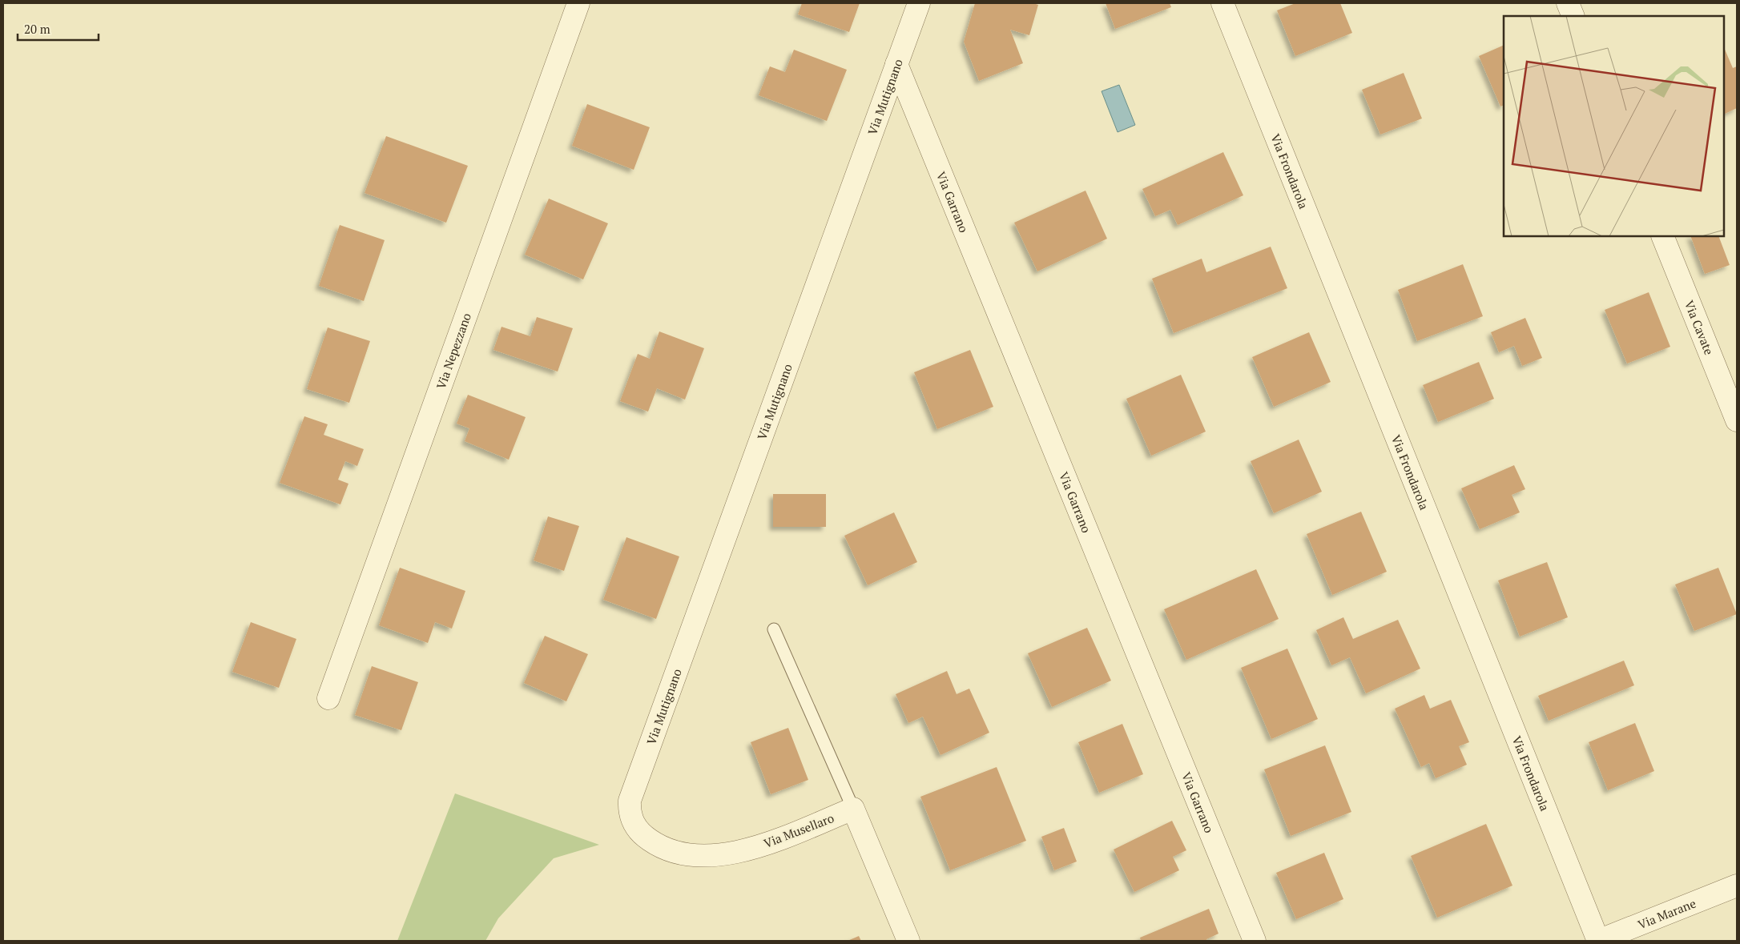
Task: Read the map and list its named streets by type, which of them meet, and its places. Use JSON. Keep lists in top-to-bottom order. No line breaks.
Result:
{"streets":{"street":["Via Mutignano","Via Frondarola","Via Garrano","Via Cavate","Via Nepezzano","Via Musellaro","Via Marane"]},"crossings":[["Via Mutignano","Via Garrano"],["Via Mutignano","Via Musellaro"],["Via Frondarola","Via Marane"]],"scale_bar":"20 m"}
